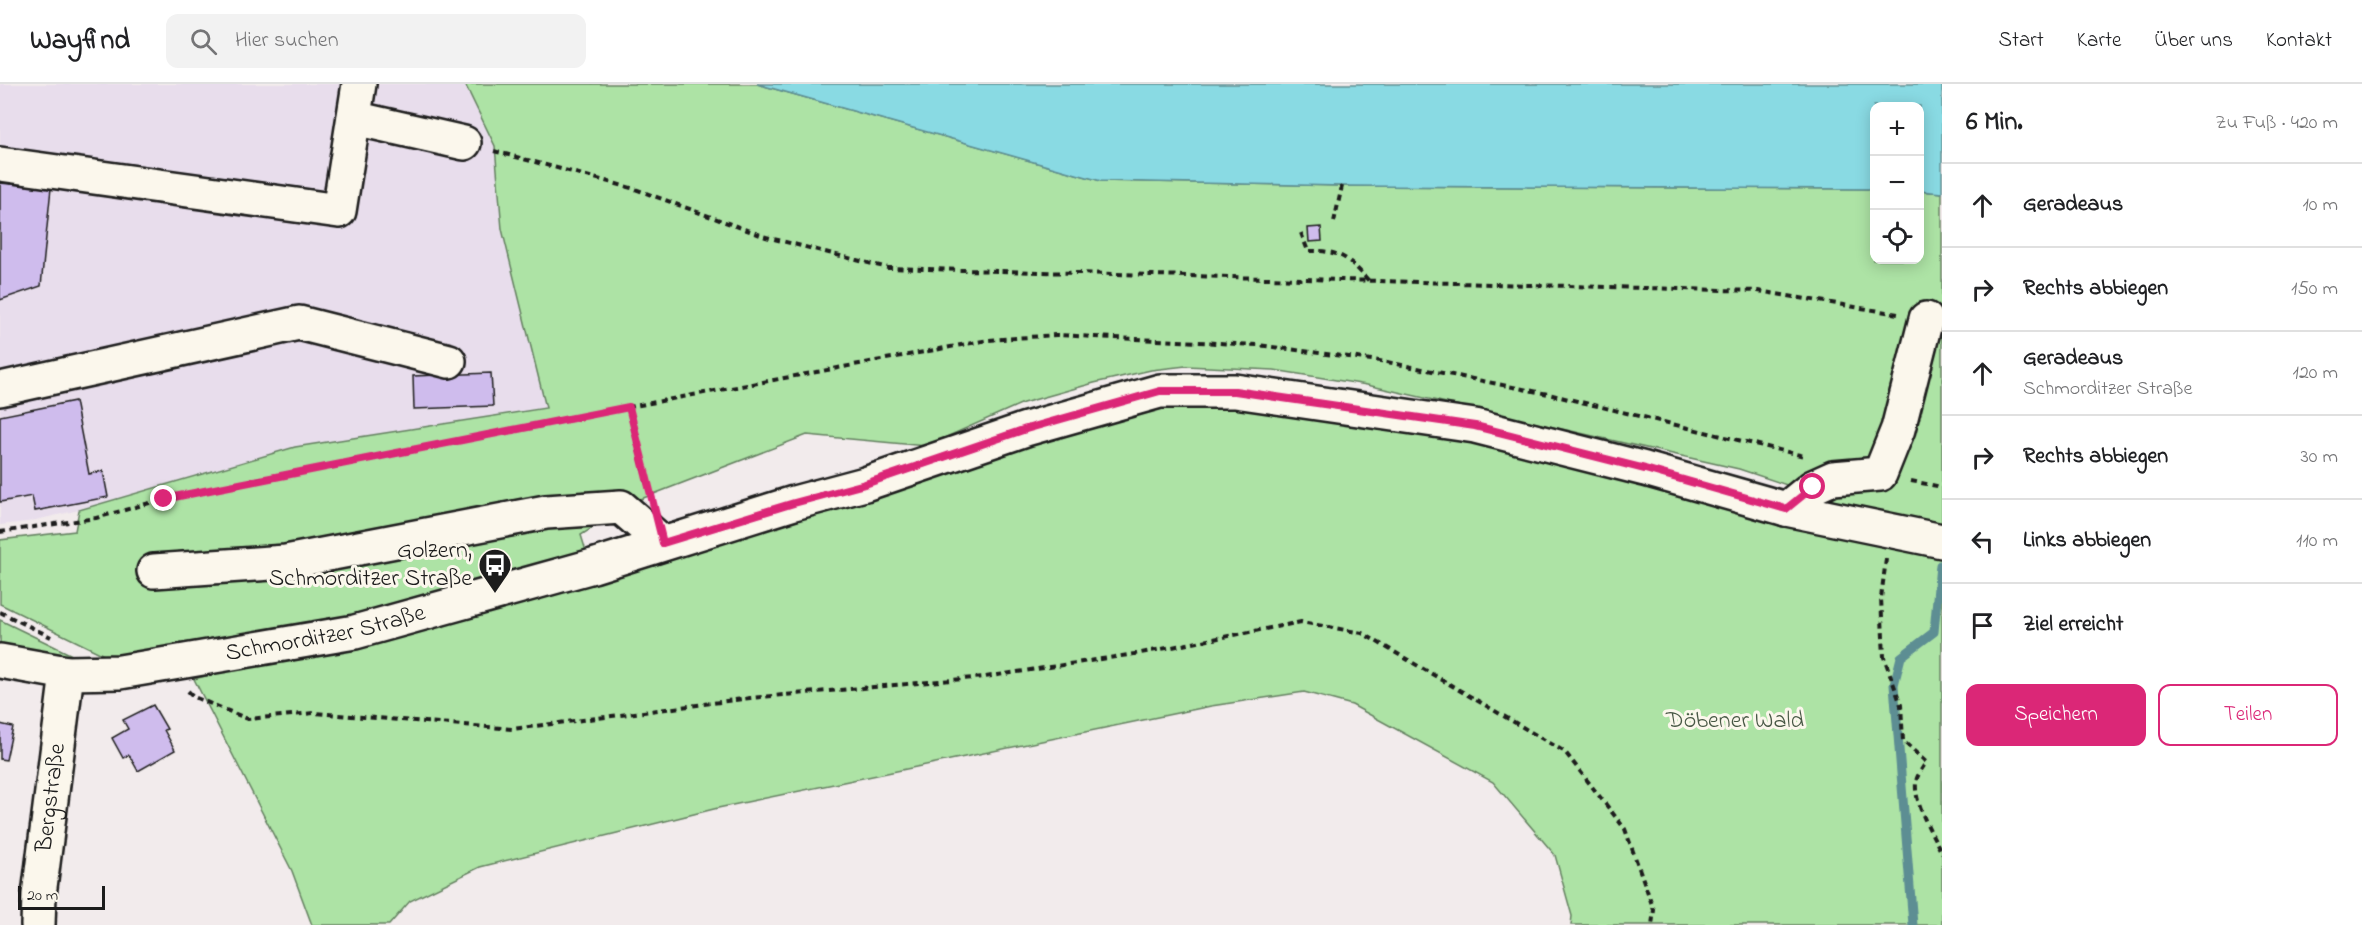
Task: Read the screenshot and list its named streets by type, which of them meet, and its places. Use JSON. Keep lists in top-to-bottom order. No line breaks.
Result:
{"streets":{"main road":["Schmorditzer Straße","Bergstraße"]},"crossings":[["Schmorditzer Straße","Bergstraße"]],"parks":["Döbener Wald"],"places":{"bus stop":["Golzern, Schmorditzer Straße"]},"scale_bar":"20 m","page":{"header":"Wayfind","search":"Hier suchen","nav":["Start","Karte","Über uns","Kontakt"],"heading":["6 Min.","Zu Fuß · 420 m"],"map_buttons":["+","−"],"list":[["Geradeaus","10 m"],["Rechts abbiegen","150 m"],["Geradeaus","Schmorditzer Straße","120 m"],["Rechts abbiegen","30 m"],["Links abbiegen","110 m"],"Ziel erreicht"],"buttons":["Speichern","Teilen"],"scale":"20 m"}}
